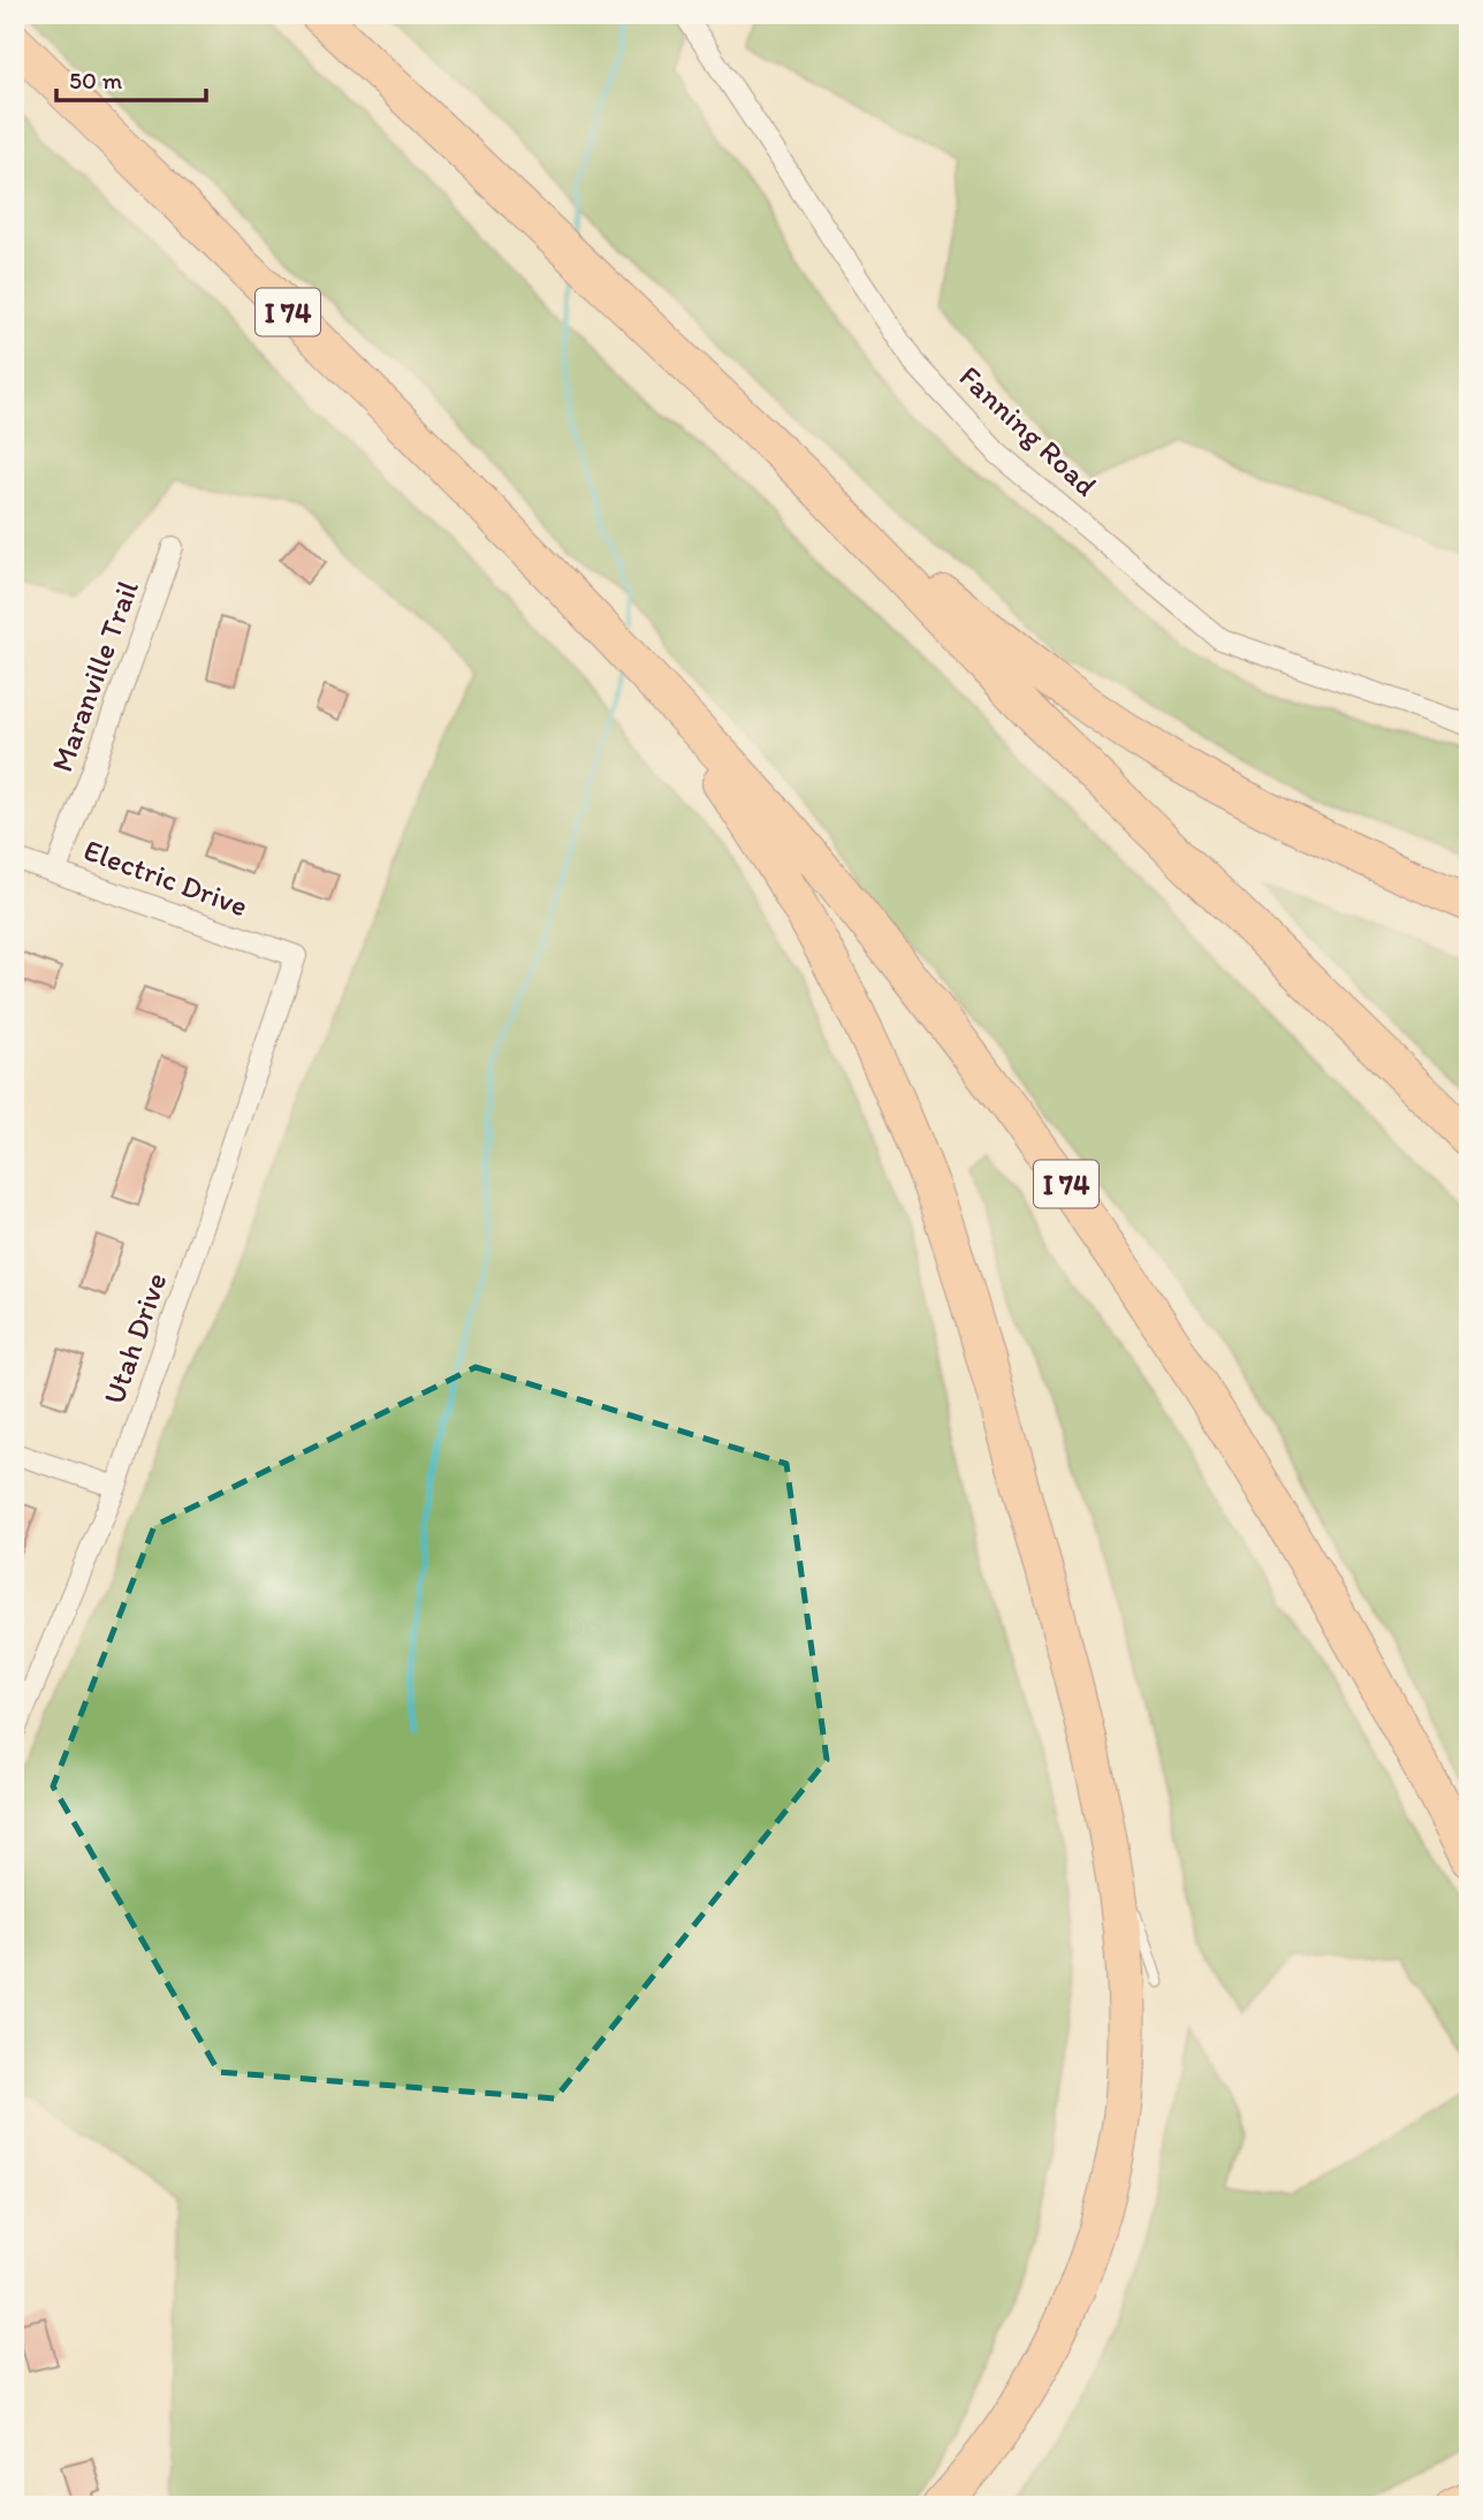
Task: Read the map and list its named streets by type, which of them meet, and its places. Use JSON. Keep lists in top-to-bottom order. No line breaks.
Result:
{"streets":{"highway":["I 74"],"street":["Fanning Road","Maranville Trail","Electric Drive","Utah Drive"]},"crossings":[["Maranville Trail","Electric Drive"],["Electric Drive","Utah Drive"]],"scale_bar":"50 m"}
